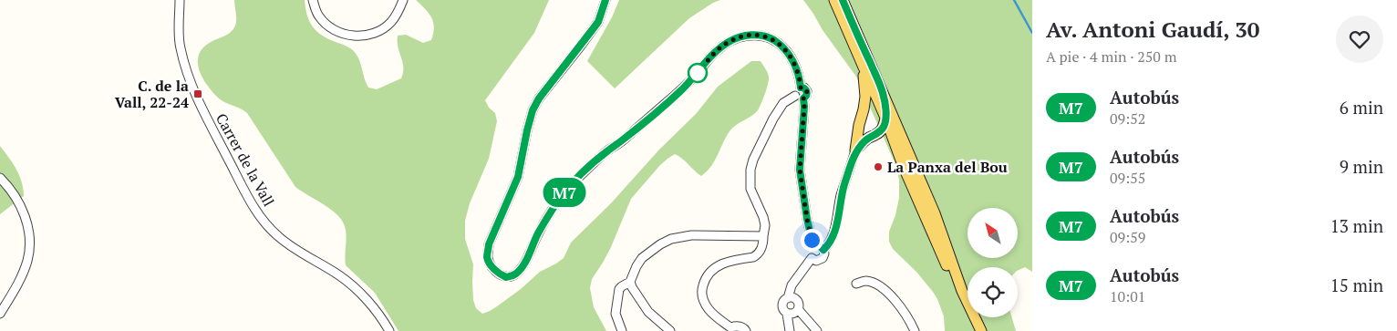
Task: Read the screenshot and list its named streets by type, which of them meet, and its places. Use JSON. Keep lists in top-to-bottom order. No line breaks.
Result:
{"streets":{"street":["Carrer de la Vall"]},"places":{"transit":["C. de la Vall, 22-24"],"other":["La Panxa del Bou"]},"lines":["bus line M7"],"north":"top left","page":{"on_map":"M7","heading":["Av. Antoni Gaudí, 30","A pie · 4 min · 250 m"],"list":[{"mark":"M7","name":"Autobús","note":"09:52","value":"6 min"},{"mark":"M7","name":"Autobús","note":"09:55","value":"9 min"},{"mark":"M7","name":"Autobús","note":"09:59","value":"13 min"},{"mark":"M7","name":"Autobús","note":"10:01","value":"15 min"}]}}
